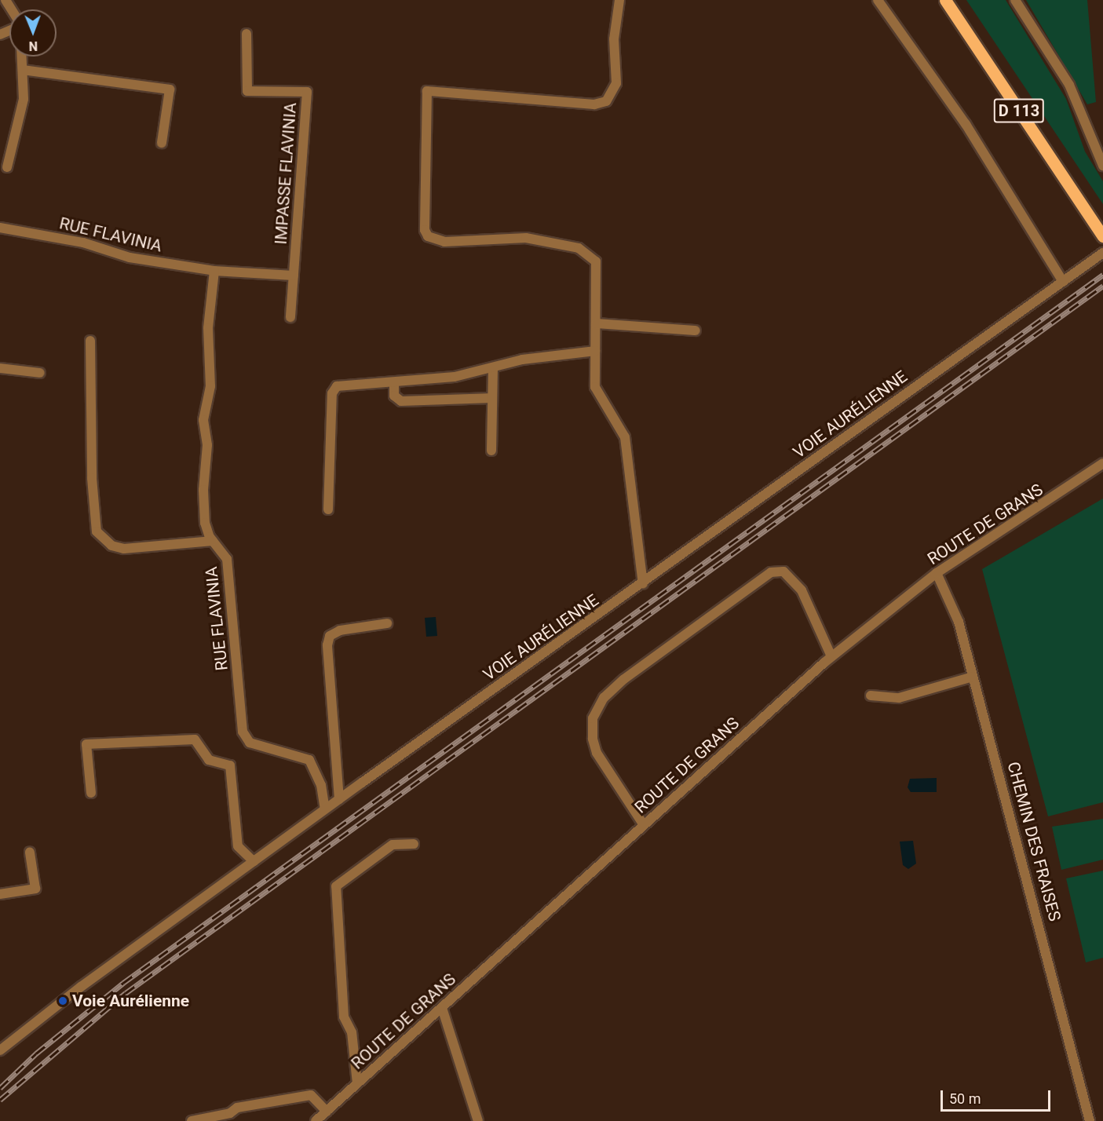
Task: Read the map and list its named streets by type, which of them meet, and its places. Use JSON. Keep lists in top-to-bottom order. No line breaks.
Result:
{"streets":{"main road":["D 113"],"street":["IMPASSE FLAVINIA","RUE FLAVINIA","VOIE AURÉLIENNE","ROUTE DE GRANS","CHEMIN DES FRAISES"]},"crossings":[["IMPASSE FLAVINIA","RUE FLAVINIA"],["RUE FLAVINIA","VOIE AURÉLIENNE"],["ROUTE DE GRANS","CHEMIN DES FRAISES"]],"places":["Voie Aurélienne"],"scale_bar":"50 m","north":"bottom"}
